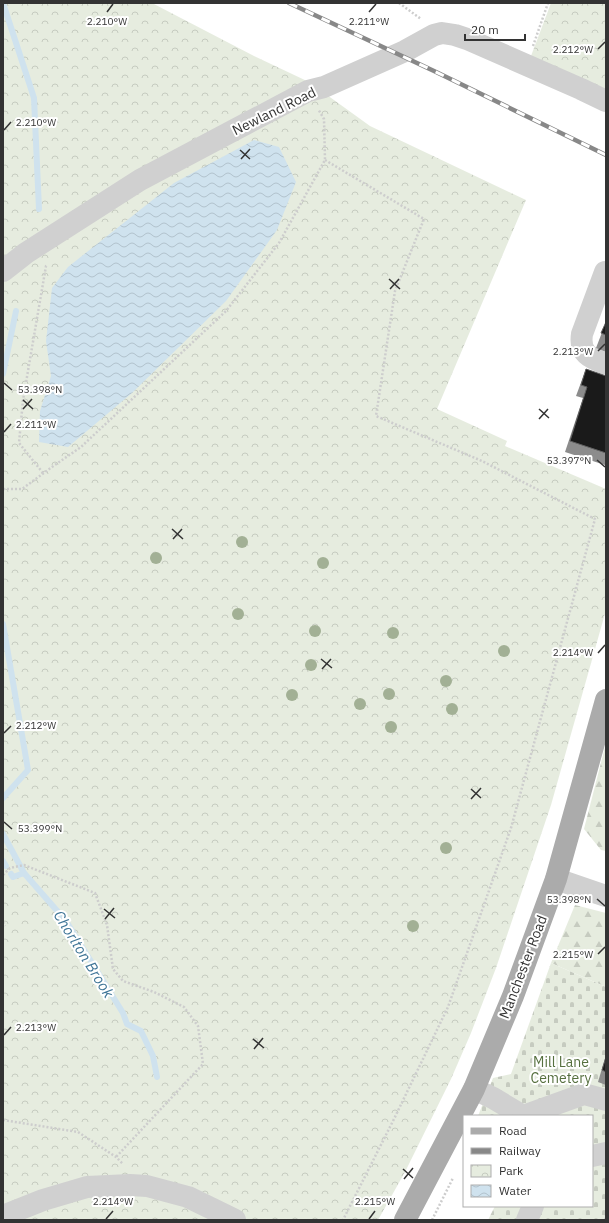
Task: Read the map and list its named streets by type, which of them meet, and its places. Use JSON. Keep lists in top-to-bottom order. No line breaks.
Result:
{"streets":{"main road":["Manchester Road"],"street":["Newland Road"]},"water":["Chorlton Brook"],"parks":["Mill Lane Cemetery"],"legend":["Road","Railway","Park","Water"],"scale_bar":"20 m","coordinates":["2.210°W","2.211°W","2.212°W","2.213°W","53.398°N","53.397°N","2.214°W","53.399°N","2.215°W"]}
